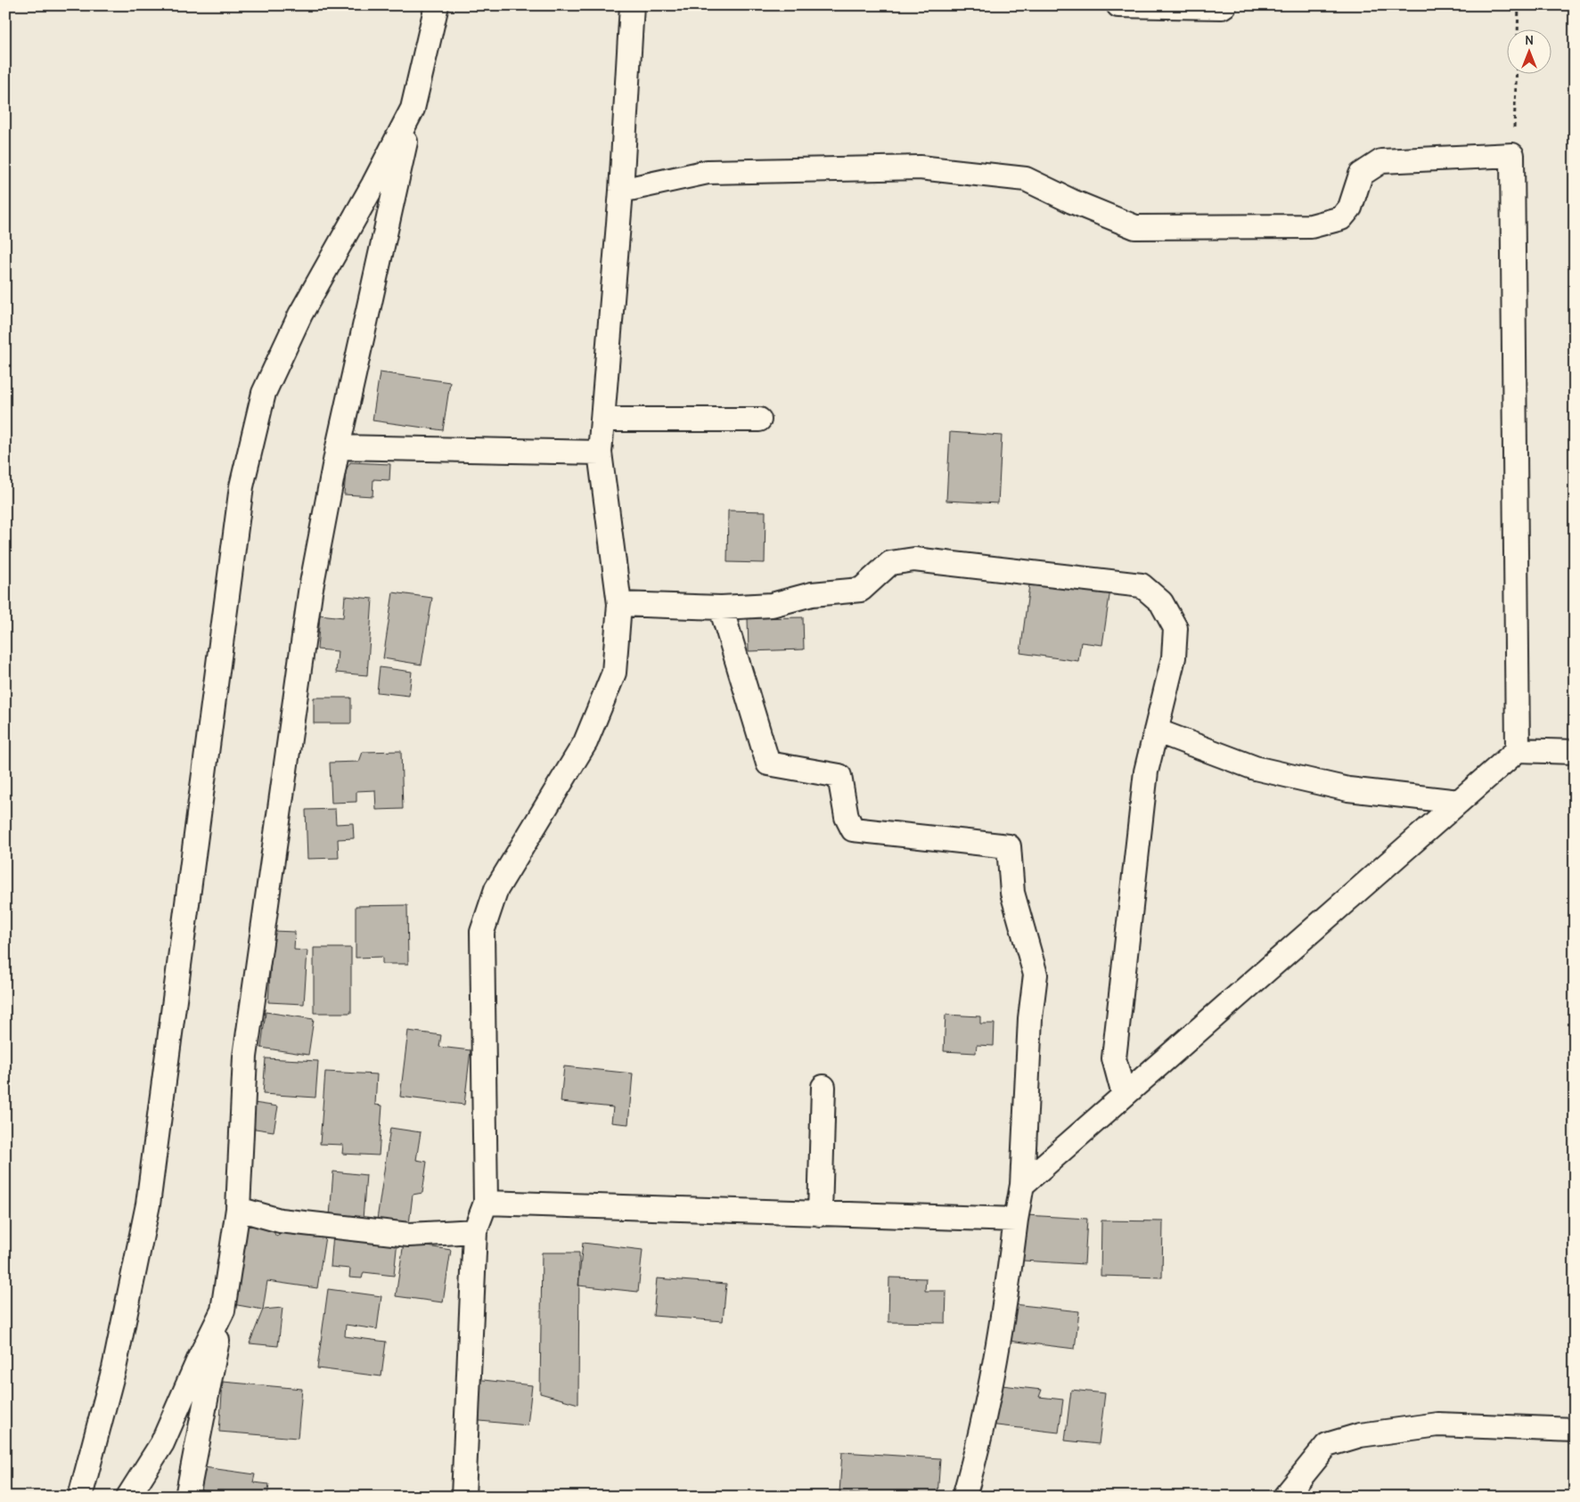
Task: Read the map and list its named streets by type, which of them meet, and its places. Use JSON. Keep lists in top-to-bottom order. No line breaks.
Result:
{"north":"top"}
